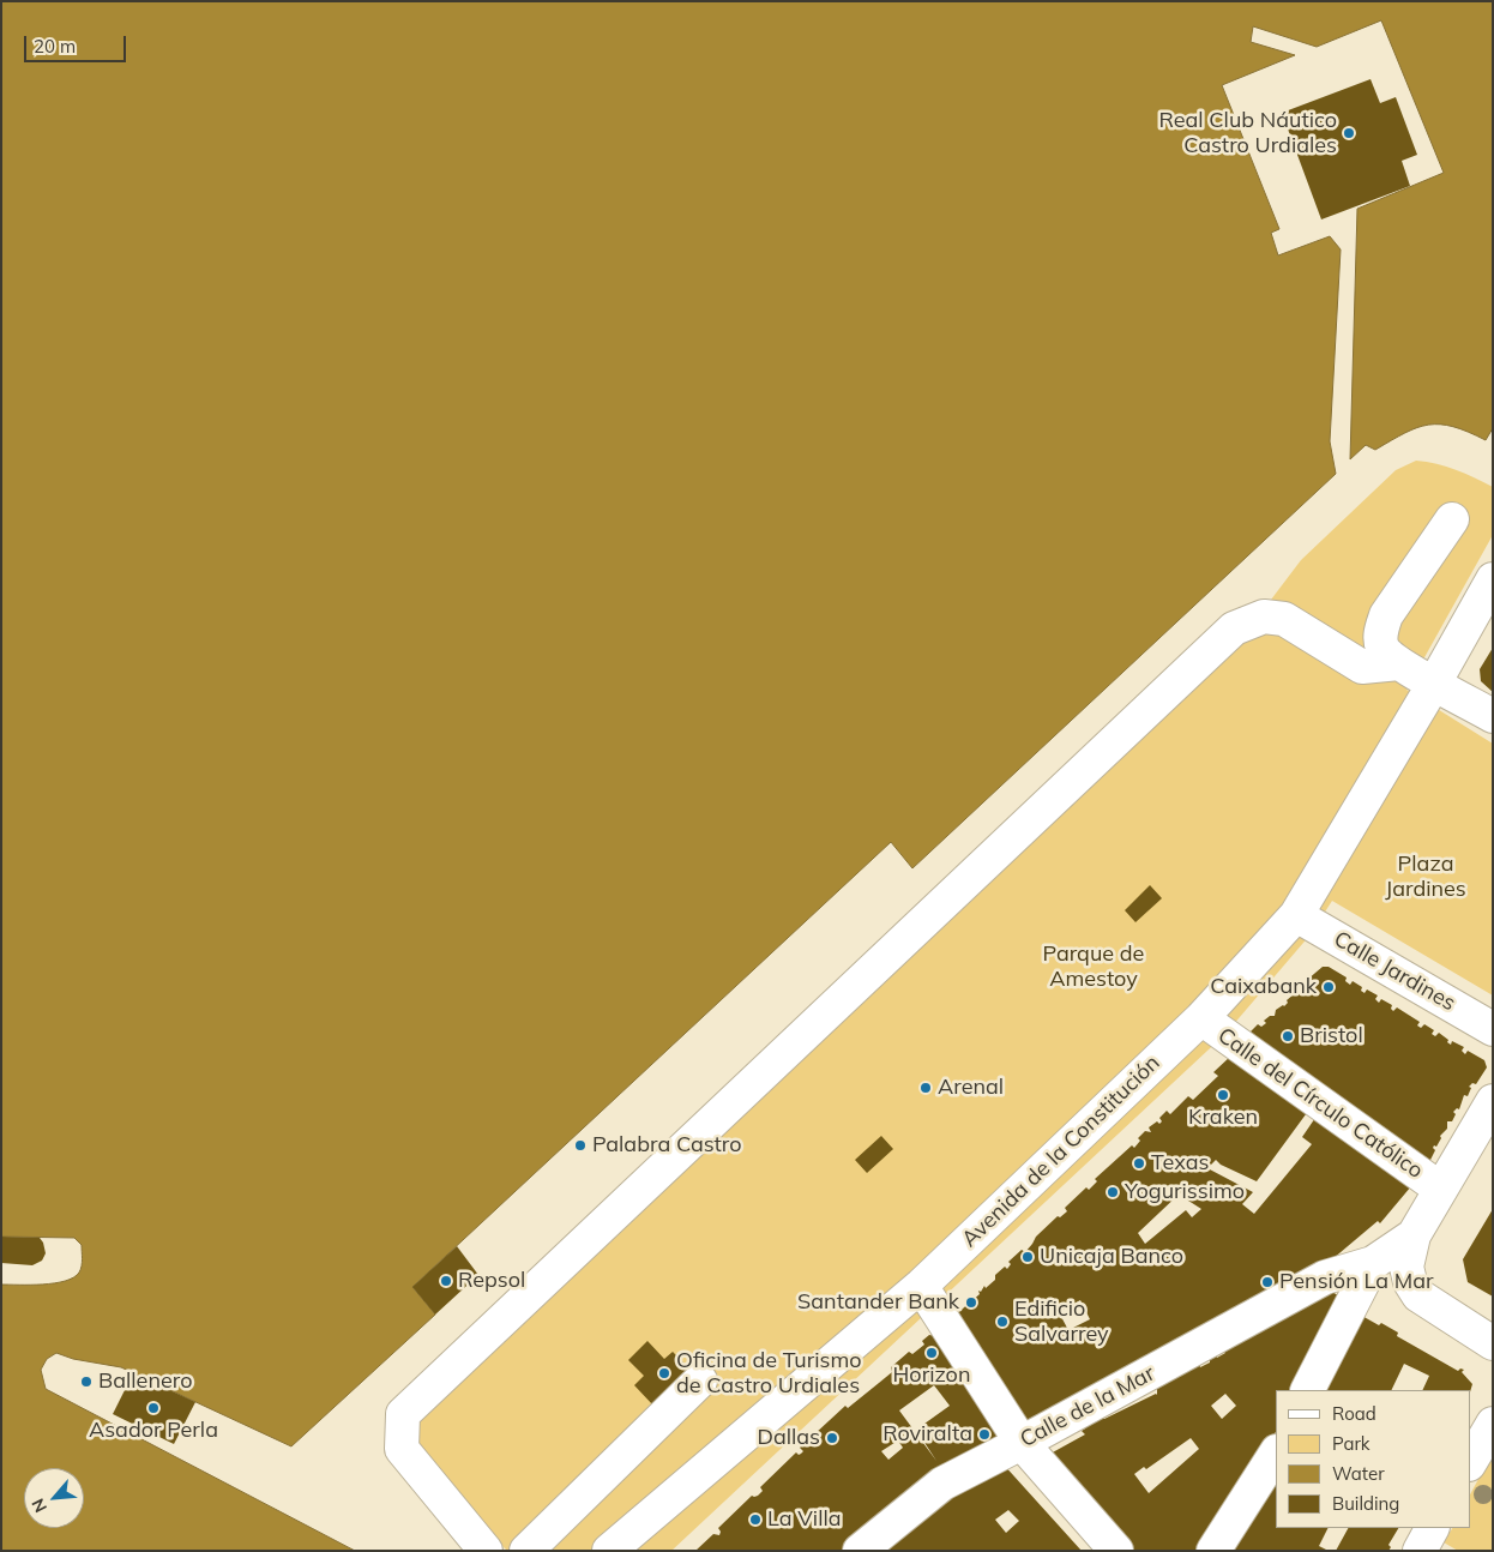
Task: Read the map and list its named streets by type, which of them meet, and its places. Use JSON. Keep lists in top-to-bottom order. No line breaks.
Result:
{"streets":{"street":["Calle Jardines","Calle del Círculo Católico","Avenida de la Constitución","Calle de la Mar"]},"crossings":[["Calle Jardines","Avenida de la Constitución"],["Calle del Círculo Católico","Avenida de la Constitución"]],"parks":["Plaza Jardines","Parque de Amestoy"],"places":["Real Club Náutico Castro Urdiales","Caixabank","Bristol","Arenal","Kraken","Palabra Castro","Texas","Yogurissimo","Unicaja Banco","Repsol","Pensión La Mar","Santander Bank","Edificio Salvarrey","Horizon","Oficina de Turismo de Castro Urdiales","Ballenero","Asador Perla","Roviralta","Dallas","La Villa"],"legend":["Road","Park","Water","Building"],"scale_bar":"20 m","north":"bottom left"}
